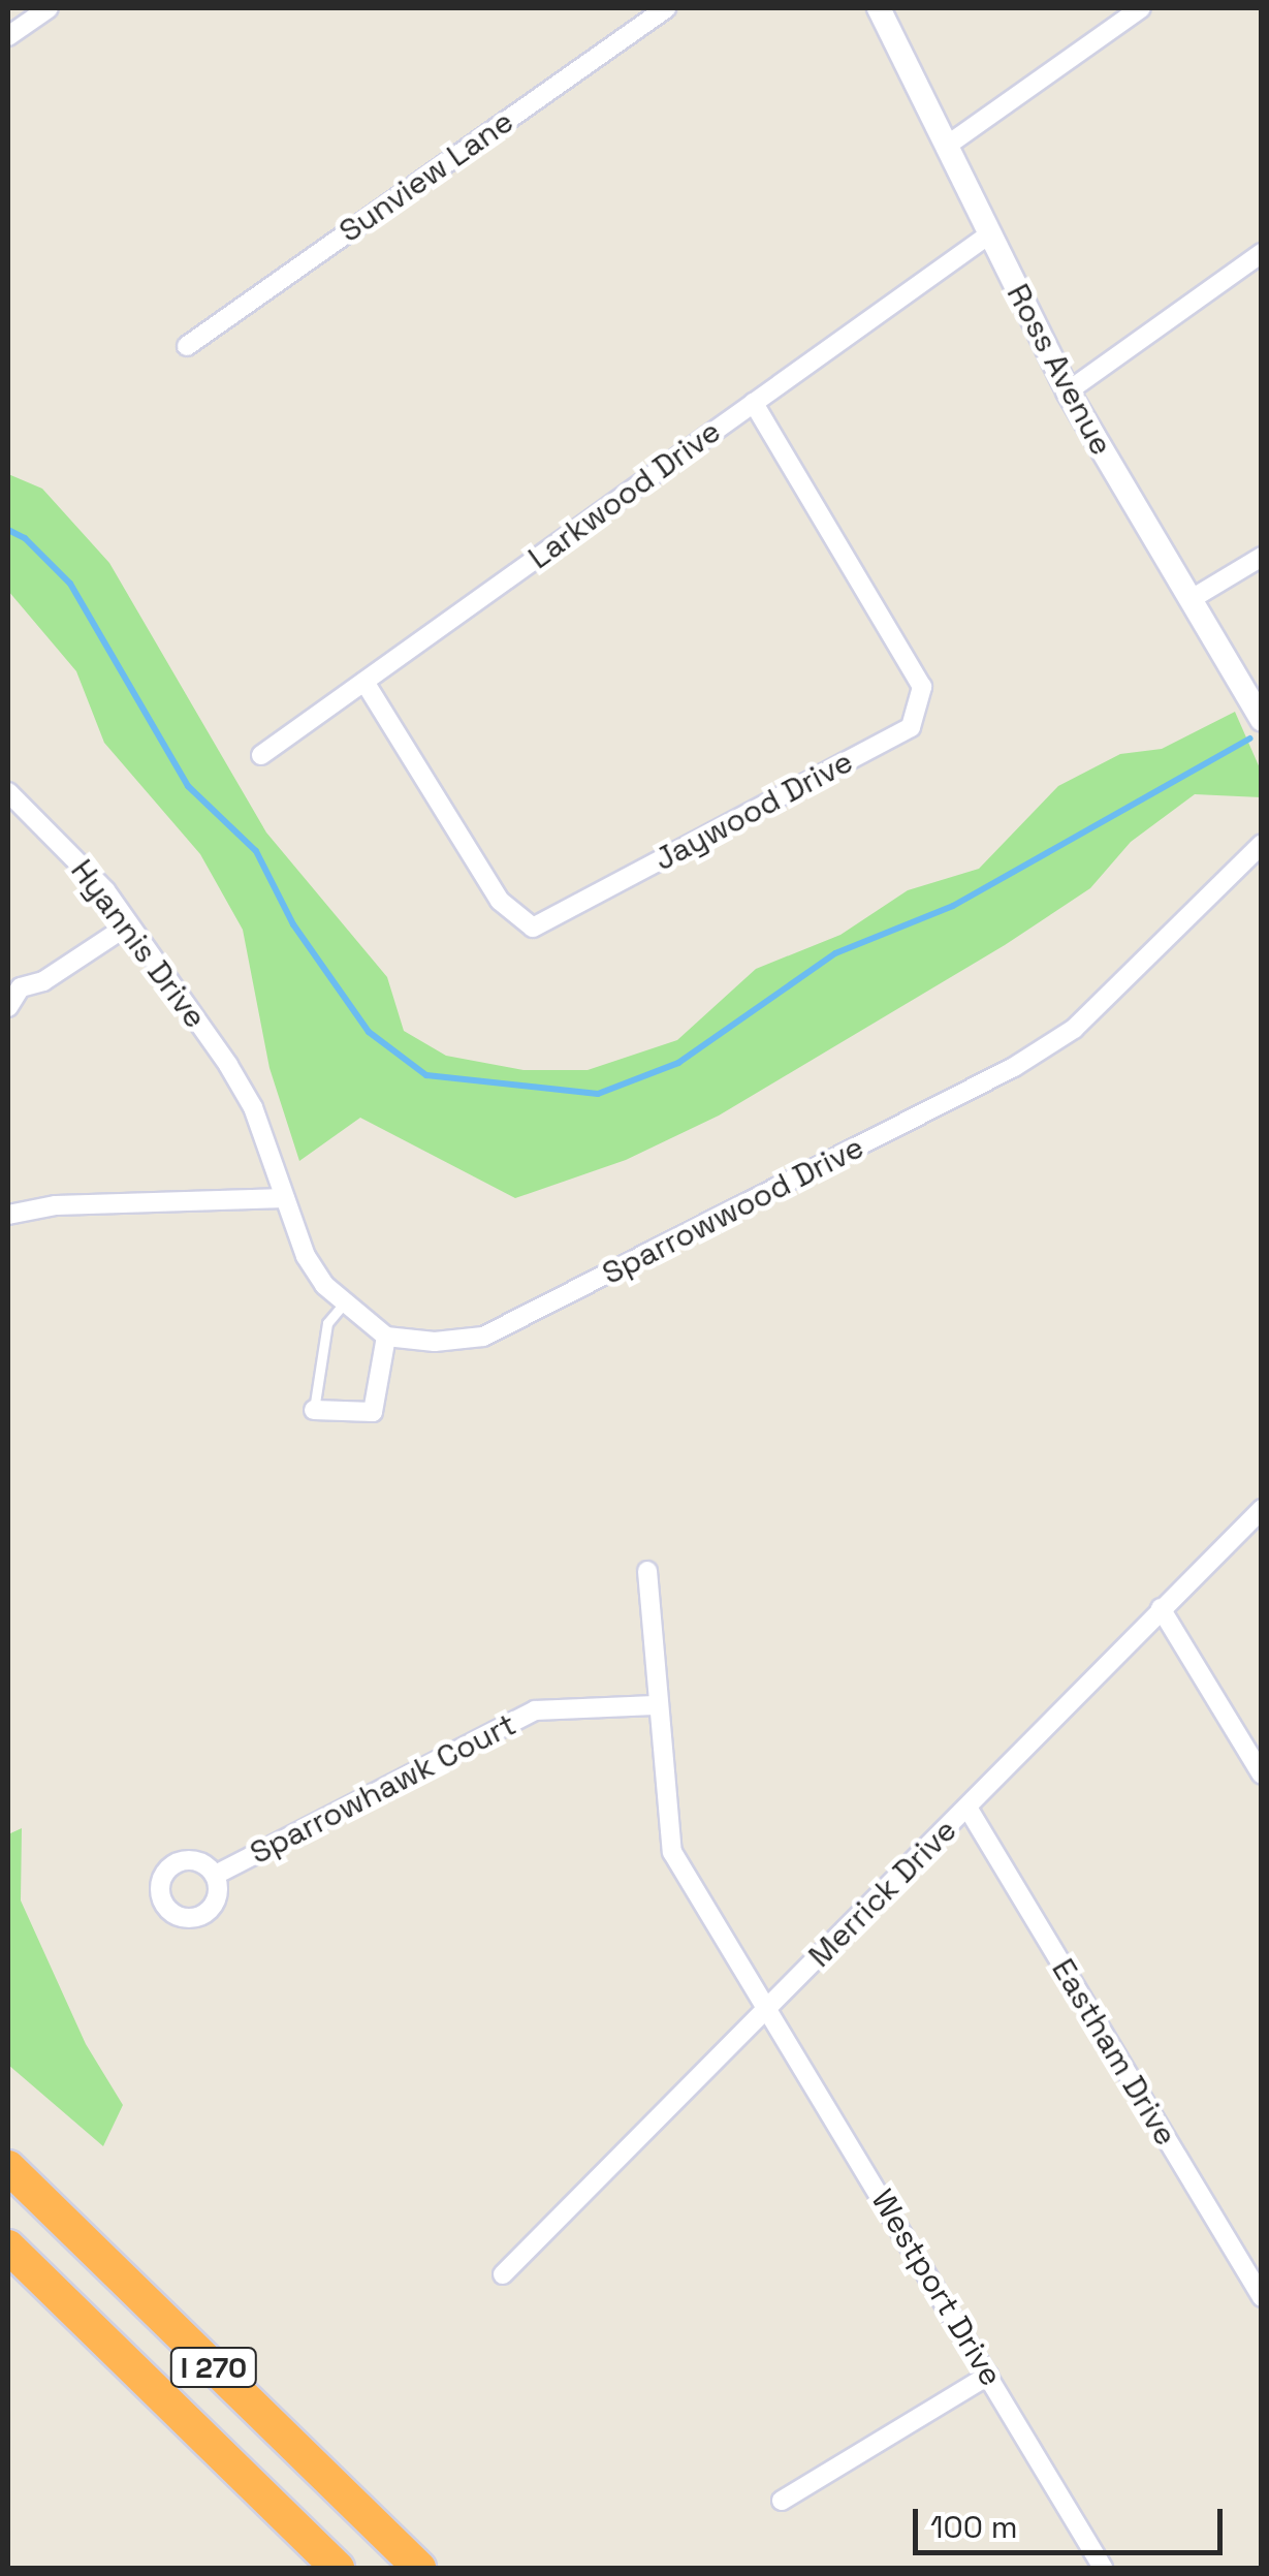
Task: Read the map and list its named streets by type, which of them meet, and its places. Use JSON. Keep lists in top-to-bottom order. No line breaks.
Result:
{"streets":{"highway":["I 270"],"street":["Sunview Lane","Ross Avenue","Larkwood Drive","Jaywood Drive","Hyannis Drive","Sparrowwood Drive","Sparrowhawk Court","Merrick Drive","Eastham Drive","Westport Drive"]},"crossings":[["Ross Avenue","Larkwood Drive"],["Larkwood Drive","Jaywood Drive"],["Merrick Drive","Eastham Drive"],["Merrick Drive","Westport Drive"]],"scale_bar":"100 m"}
